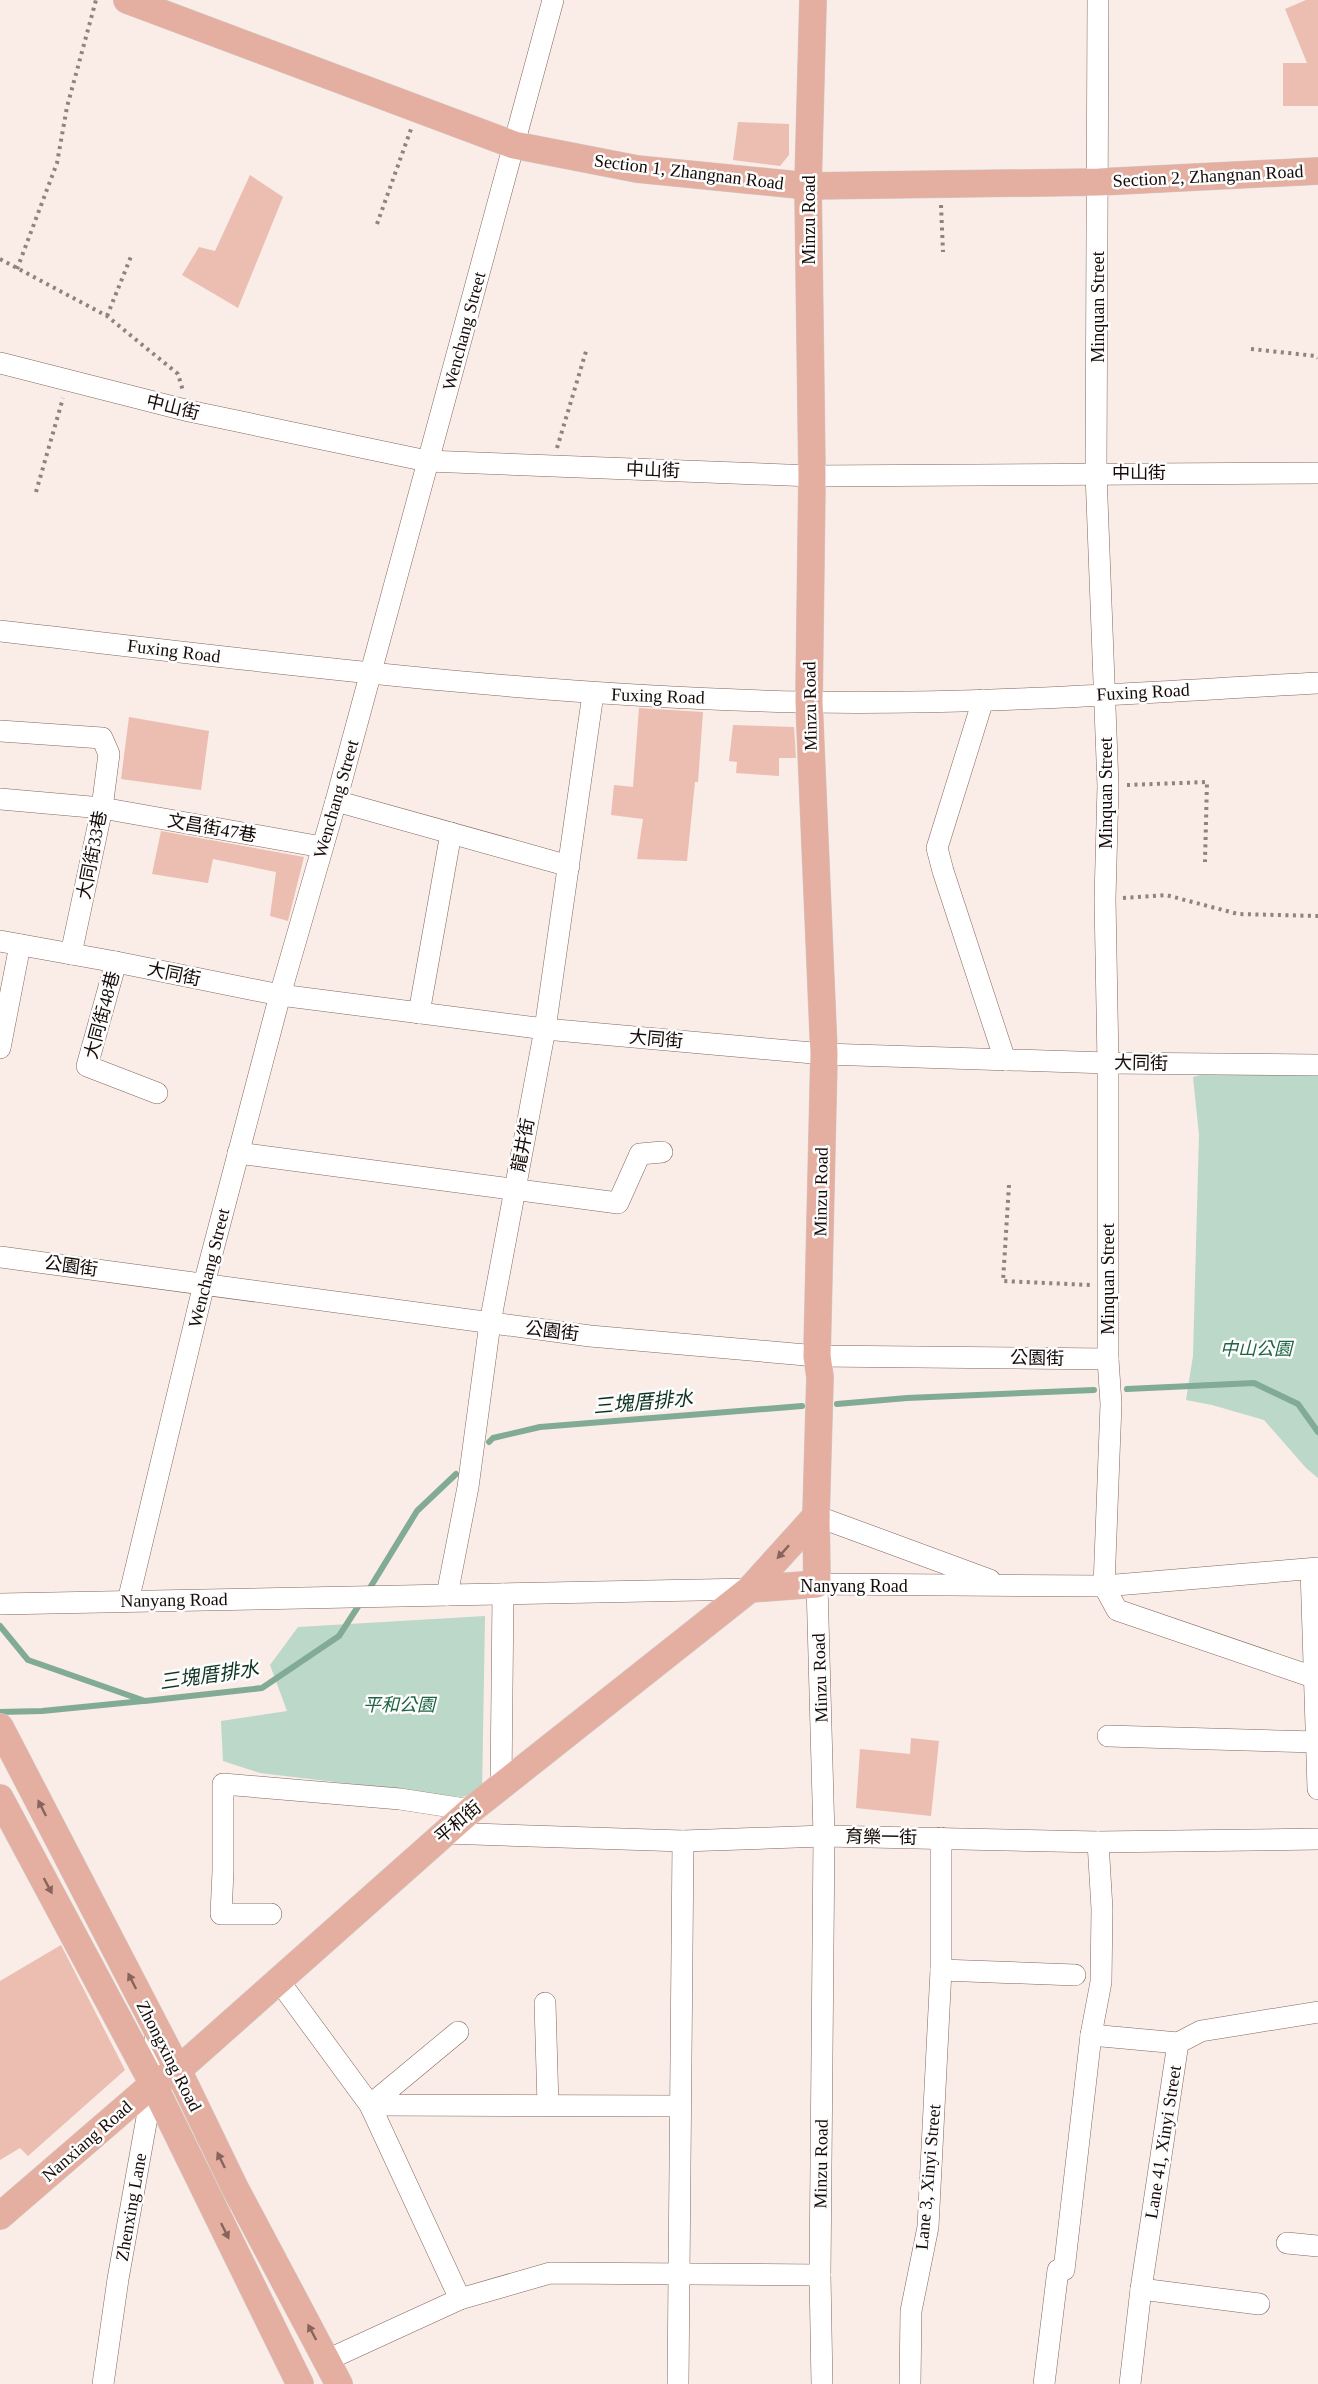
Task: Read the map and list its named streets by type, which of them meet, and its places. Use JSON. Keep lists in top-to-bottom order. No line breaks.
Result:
{"streets":{"main road":["Section 1, Zhangnan Road","Section 2, Zhangnan Road","Minzu Road","Nanyang Road","平和街","Zhongxing Road","Nanxiang Road"],"street":["Minquan Street","Wenchang Street","中山街","Fuxing Road","文昌街47巷","大同街33巷","大同街","大同街48巷","龍井街","公園街","育樂一街","Lane 41, Xinyi Street","Lane 3, Xinyi Street","Zhenxing Lane"]},"crossings":[["Section 1, Zhangnan Road","Section 2, Zhangnan Road"],["Section 1, Zhangnan Road","Minzu Road"],["Section 1, Zhangnan Road","Minquan Street"],["Section 1, Zhangnan Road","Wenchang Street"],["Section 2, Zhangnan Road","Minquan Street"],["Minzu Road","中山街"],["Minzu Road","Fuxing Road"],["Minzu Road","大同街"],["Minzu Road","公園街"],["Minzu Road","Nanyang Road"],["Minzu Road","平和街"],["Minzu Road","育樂一街"],["Minquan Street","中山街"],["Minquan Street","Fuxing Road"],["Minquan Street","大同街"],["Minquan Street","公園街"],["Minquan Street","Nanyang Road"],["Wenchang Street","中山街"],["Wenchang Street","Fuxing Road"],["Wenchang Street","文昌街47巷"],["Wenchang Street","大同街"],["Wenchang Street","公園街"],["Wenchang Street","Nanyang Road"],["Fuxing Road","龍井街"],["文昌街47巷","大同街33巷"],["大同街33巷","大同街"],["大同街","大同街48巷"],["大同街","龍井街"],["龍井街","公園街"],["龍井街","Nanyang Road"],["Nanyang Road","平和街"],["平和街","育樂一街"],["平和街","Zhongxing Road"],["平和街","Nanxiang Road"],["育樂一街","Lane 3, Xinyi Street"],["Zhongxing Road","Nanxiang Road"],["Zhongxing Road","Zhenxing Lane"],["Nanxiang Road","Zhenxing Lane"]],"water":["三塊厝排水"],"parks":["中山公園","平和公園"]}
